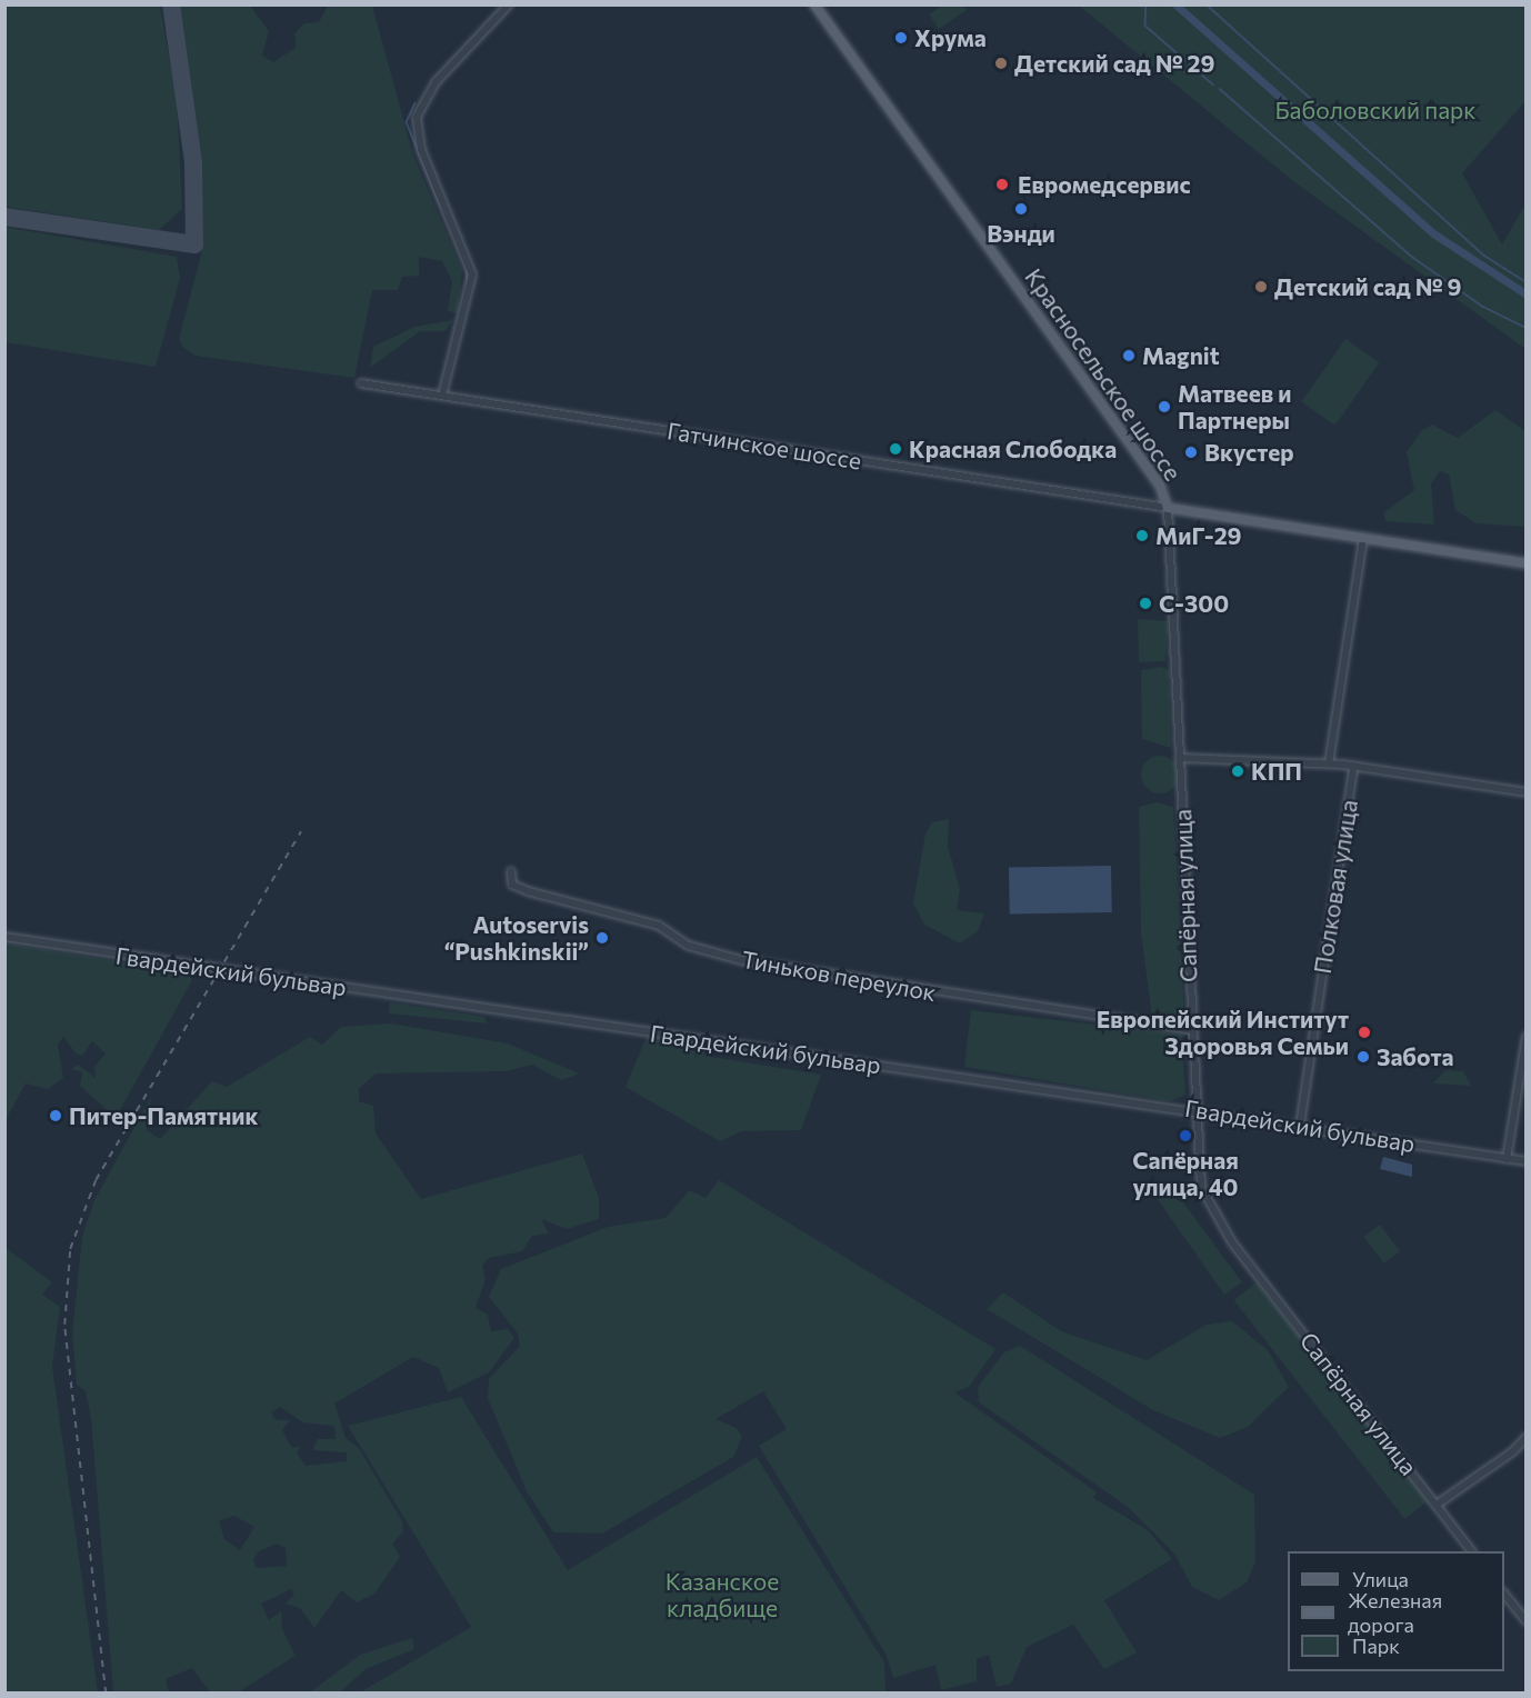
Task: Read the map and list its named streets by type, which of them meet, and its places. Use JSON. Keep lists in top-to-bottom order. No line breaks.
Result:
{"streets":{"main road":["Красносельское шоссе"],"street":["Гатчинское шоссе","Полковая улица","Сапёрная улица","Гвардейский бульвар","Тиньков переулок"]},"crossings":[["Красносельское шоссе","Гатчинское шоссе"],["Красносельское шоссе","Сапёрная улица"],["Гатчинское шоссе","Сапёрная улица"],["Полковая улица","Гвардейский бульвар"],["Сапёрная улица","Гвардейский бульвар"],["Сапёрная улица","Тиньков переулок"]],"parks":["Баболовский парк","Казанское кладбище"],"places":["Хрума","Детский сад № 29","Евромедсервис","Вэнди","Детский сад № 9","Magnit","Матвеев и Партнеры","Красная Слободка","Вкустер","МиГ-29","С-300","КПП","Autoservis “Pushkinskii”","Европейский Институт Здоровья Семьи","Забота","Питер-Памятник","Сапёрная улица, 40"],"legend":["Улица","Железная дорога","Парк"]}
